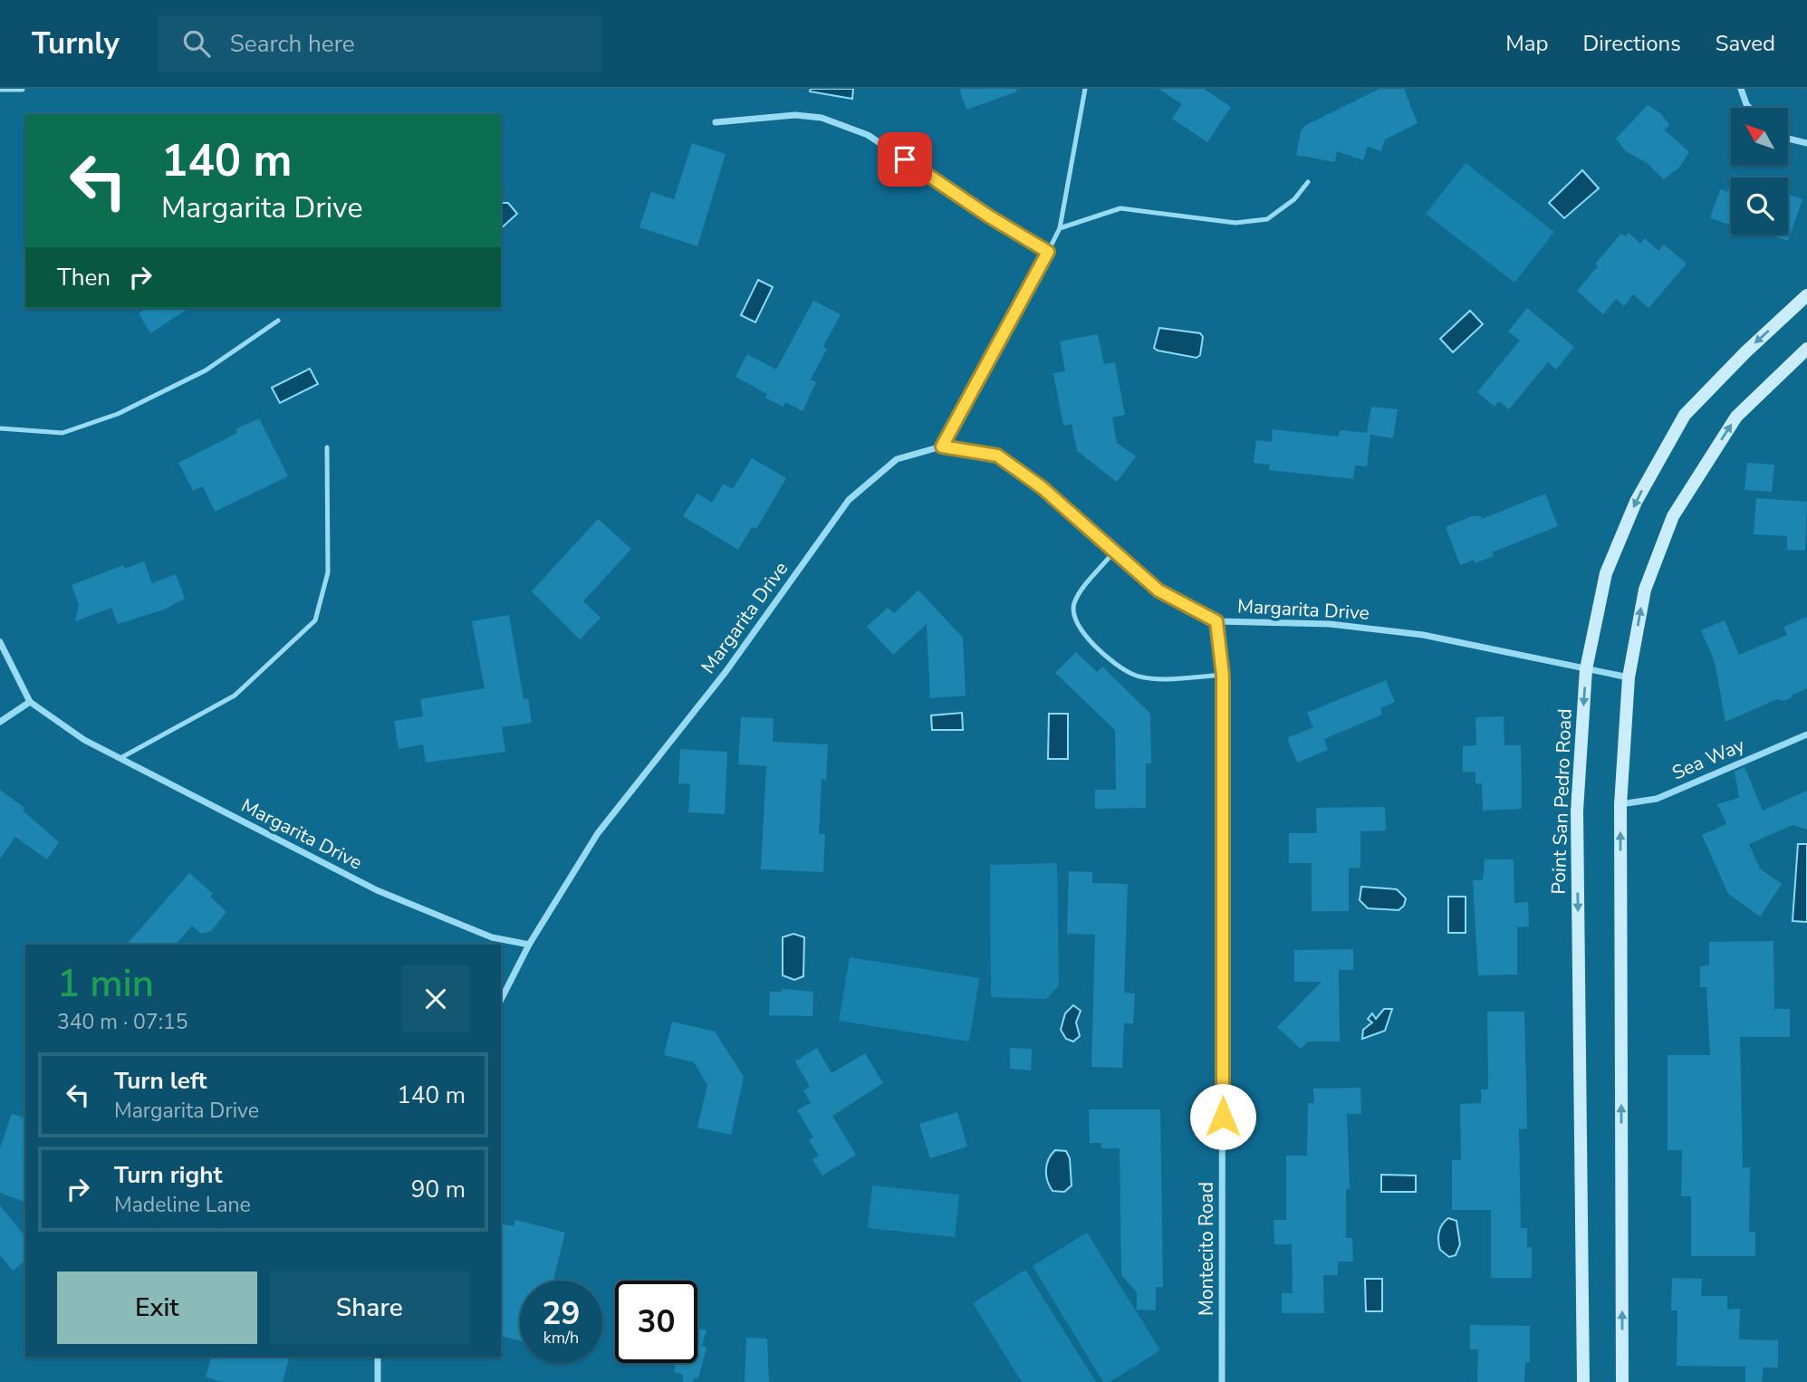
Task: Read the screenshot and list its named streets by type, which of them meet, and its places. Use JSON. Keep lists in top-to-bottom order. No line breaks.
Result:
{"streets":{"main road":["Point San Pedro Road"],"street":["Margarita Drive","Sea Way","Montecito Road"]},"crossings":[["Margarita Drive","Point San Pedro Road"],["Margarita Drive","Montecito Road"]],"north":"top left","page":{"header":"Turnly","search":"Search here","nav":["Map","Directions","Saved"],"turn":["140 m","Margarita Drive"],"then":"Then","heading":["1 min","340 m · 07:15"],"list":[{"name":"Turn left","note":"Margarita Drive","value":"140 m"},{"name":"Turn right","note":"Madeline Lane","value":"90 m"}],"buttons":["Exit","Share"],"speed":"29 km/h","limit":"30"}}
